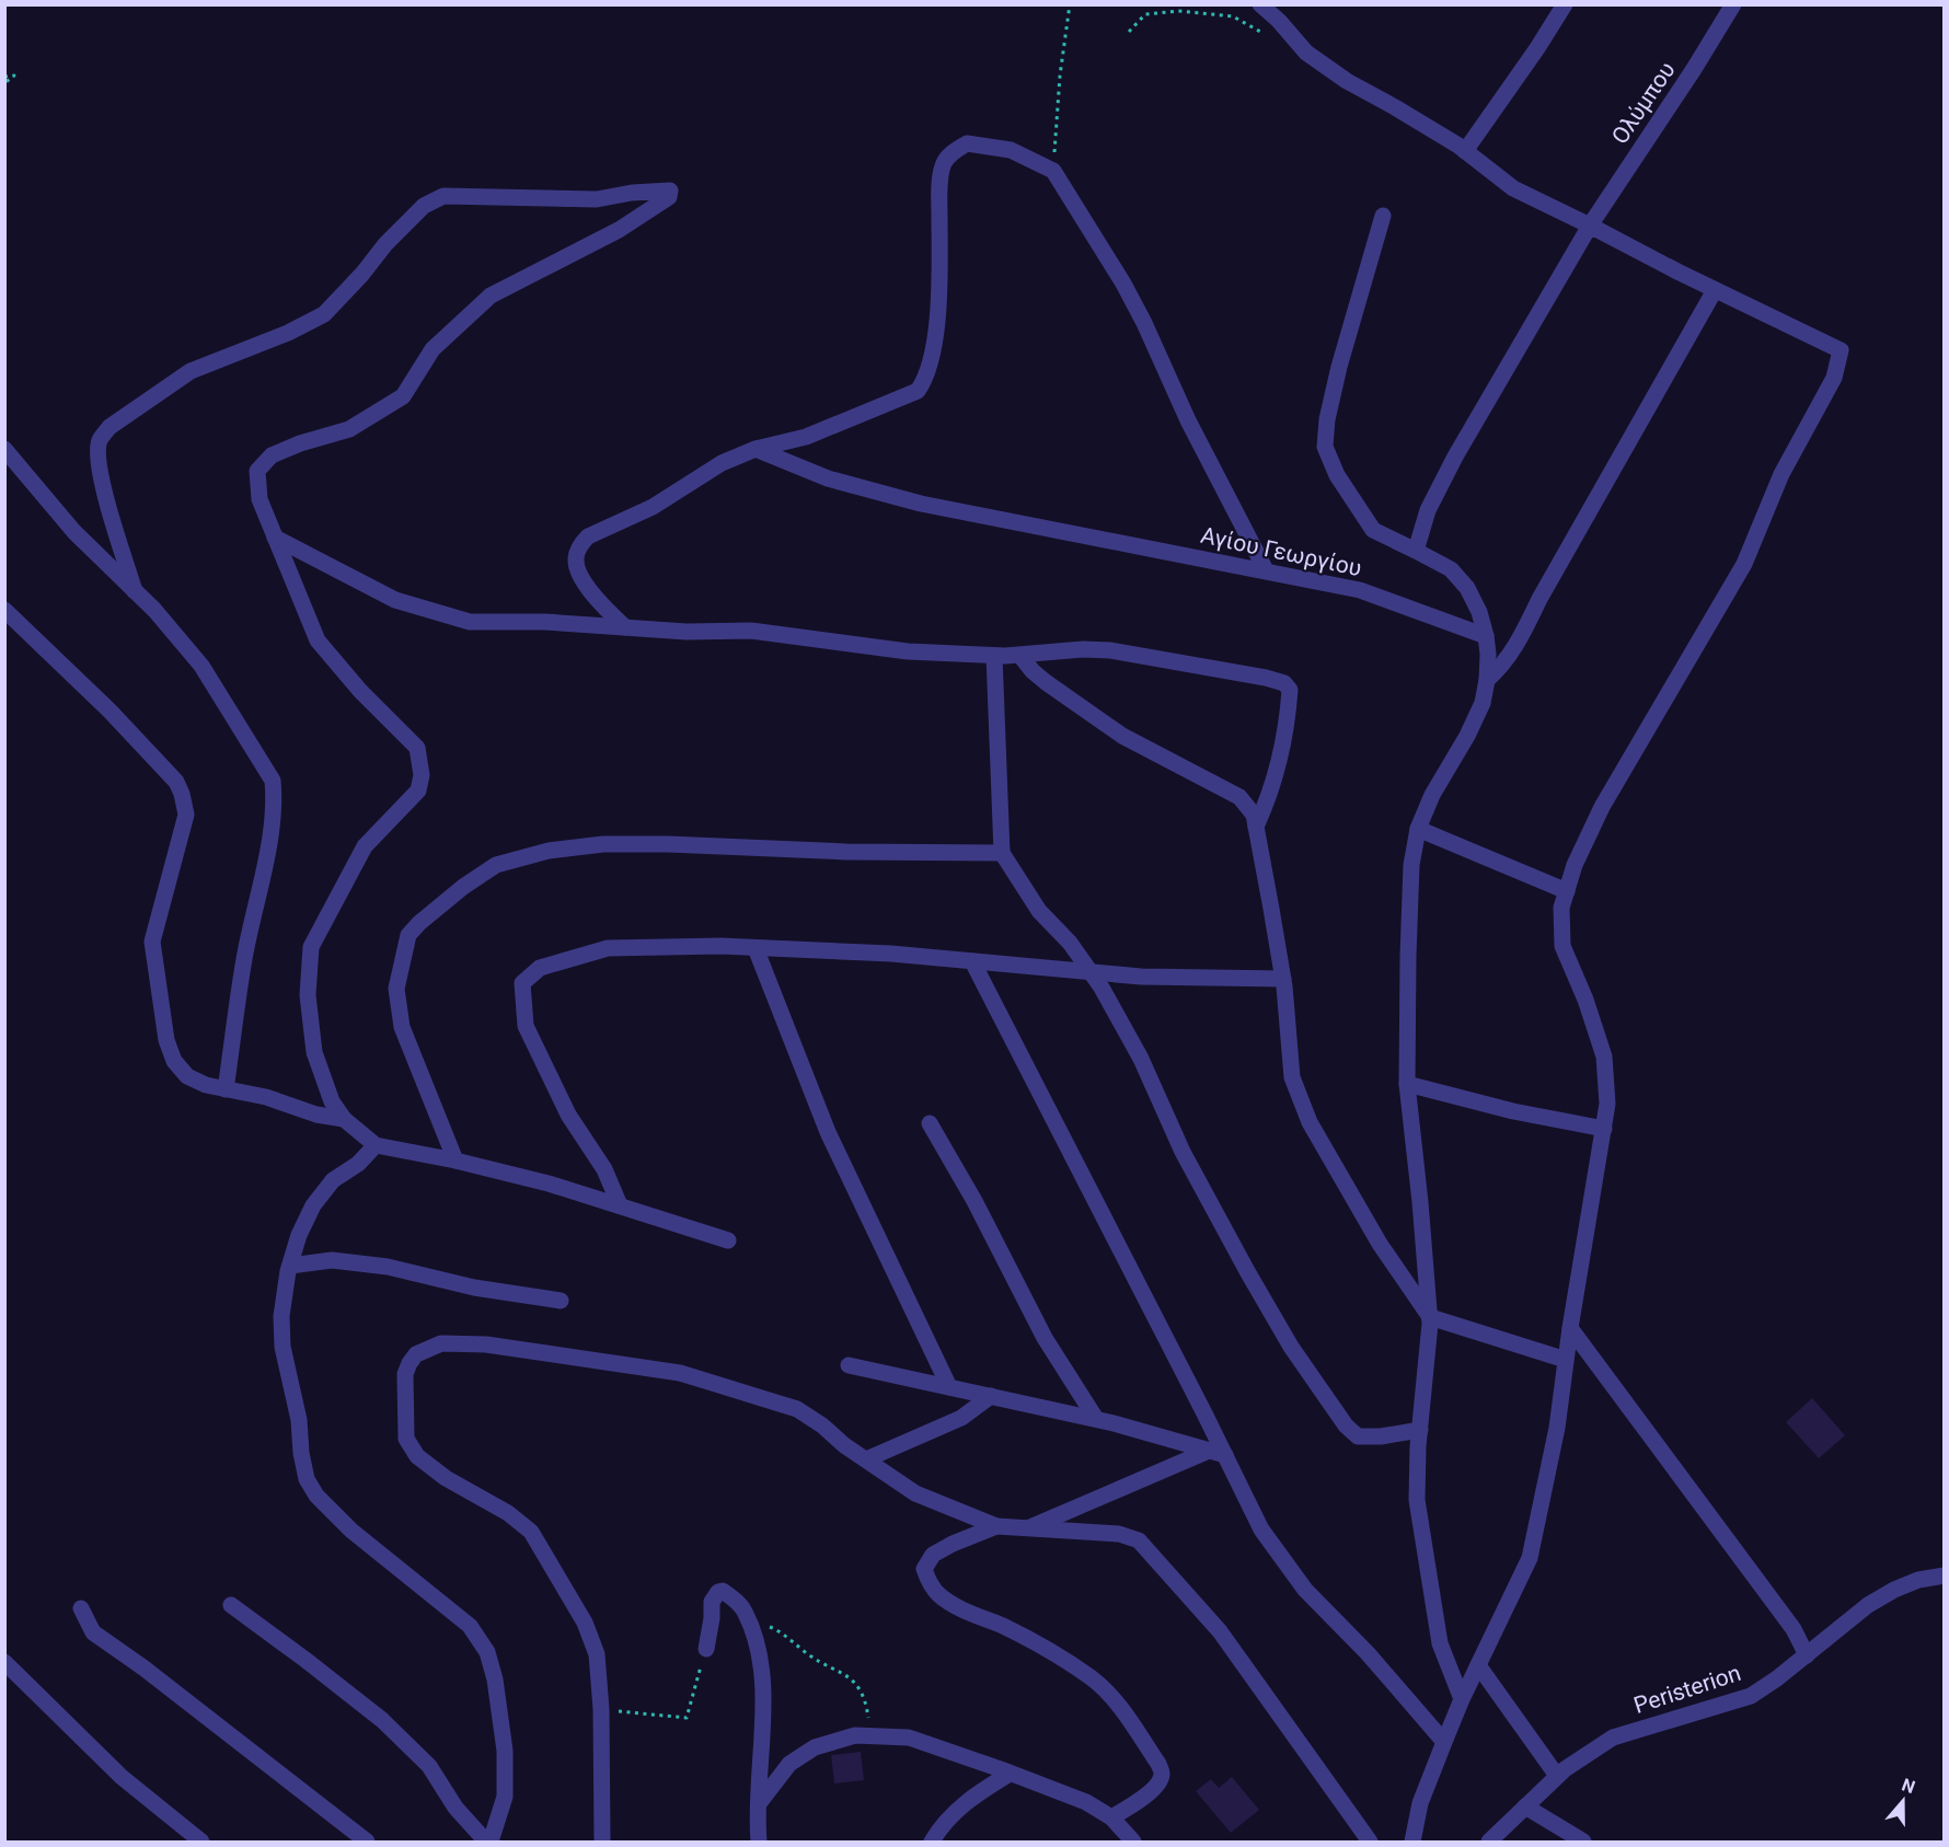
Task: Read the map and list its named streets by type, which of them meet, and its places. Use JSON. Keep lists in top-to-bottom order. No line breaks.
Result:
{"streets":{"street":["Ολύμπου","Αγίου Γεωργίου","Peristerion"]},"north":"top"}
